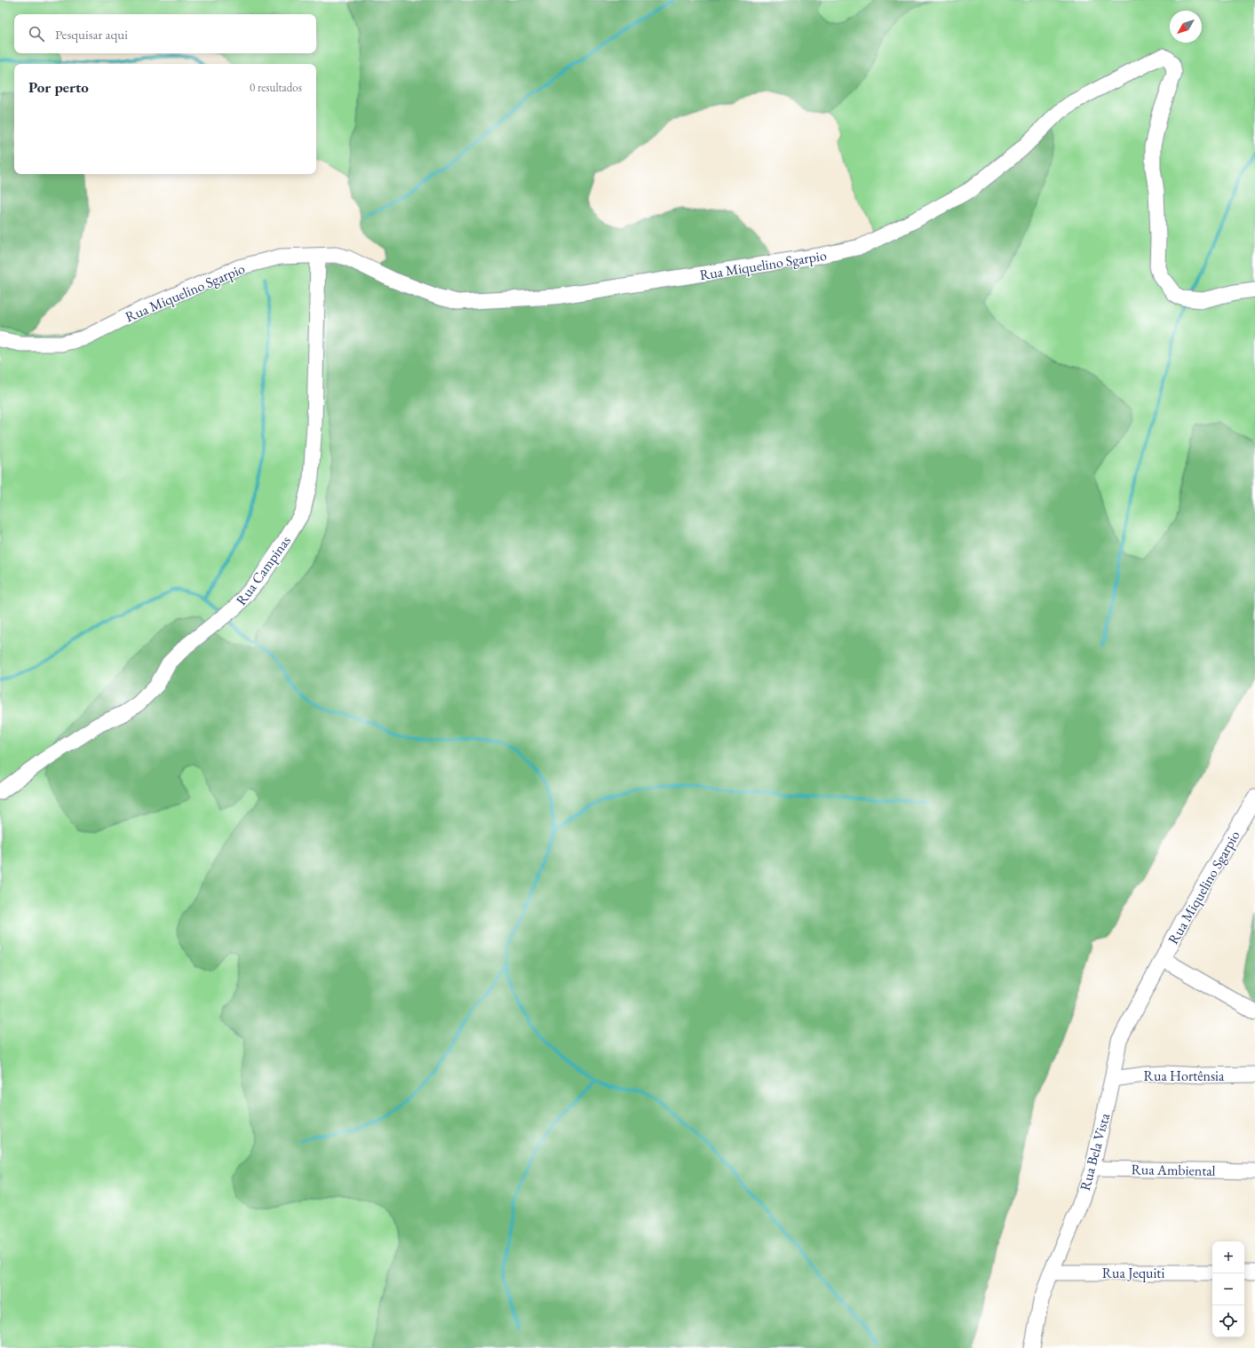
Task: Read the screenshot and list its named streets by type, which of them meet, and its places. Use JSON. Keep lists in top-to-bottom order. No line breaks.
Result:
{"streets":{"street":["Rua Miquelino Sgarpio","Rua Campinas","Rua Hortênsia","Rua Bela Vista","Rua Ambiental","Rua Jequiti"]},"crossings":[["Rua Miquelino Sgarpio","Rua Campinas"],["Rua Miquelino Sgarpio","Rua Bela Vista"],["Rua Hortênsia","Rua Bela Vista"],["Rua Bela Vista","Rua Ambiental"],["Rua Bela Vista","Rua Jequiti"]],"north":"bottom left","page":{"search":"Pesquisar aqui","heading":["Por perto","0 resultados"],"map_buttons":["+","−"]}}
